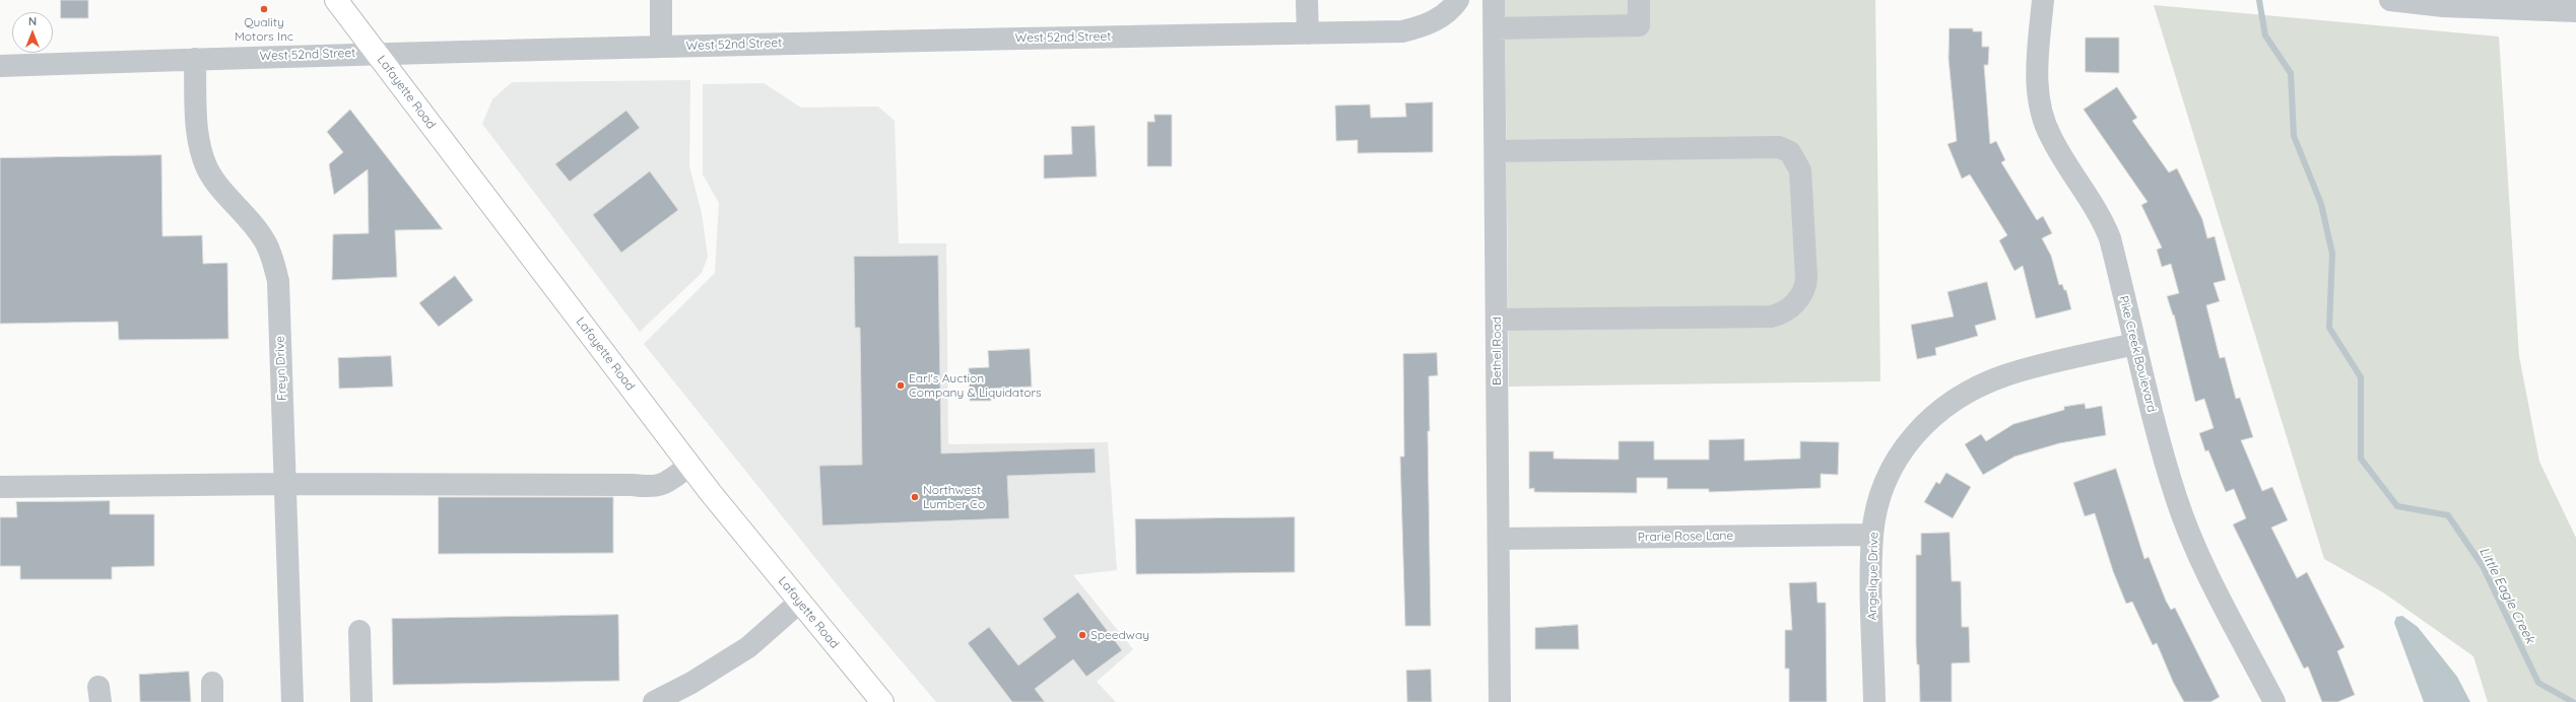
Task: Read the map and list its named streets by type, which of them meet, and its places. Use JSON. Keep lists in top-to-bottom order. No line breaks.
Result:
{"streets":{"main road":["Lafayette Road"],"street":["West 52nd Street","Bethel Road","Pike Creek Boulevard","Freyn Drive","Prarie Rose Lane","Angelique Drive"]},"crossings":[["West 52nd Street","Lafayette Road"],["West 52nd Street","Freyn Drive"],["Bethel Road","Prarie Rose Lane"],["Pike Creek Boulevard","Angelique Drive"],["Prarie Rose Lane","Angelique Drive"]],"water":["Little Eagle Creek"],"places":["Quality Motors Inc","Earl's Auction Company & Liquidators","Northwest Lumber Co","Speedway"],"north":"top"}
